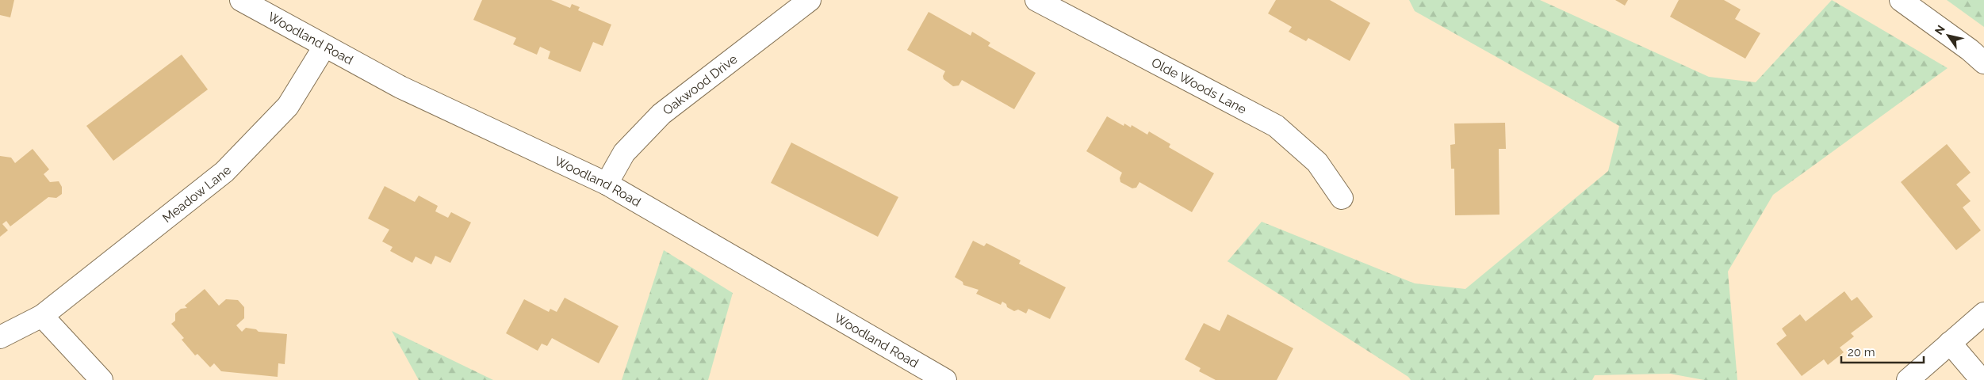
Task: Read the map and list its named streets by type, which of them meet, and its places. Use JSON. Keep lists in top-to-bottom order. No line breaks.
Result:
{"streets":{"street":["Woodland Road","Oakwood Drive","Olde Woods Lane","Meadow Lane"]},"crossings":[["Woodland Road","Oakwood Drive"],["Woodland Road","Meadow Lane"]],"scale_bar":"20 m","north":"top left"}
